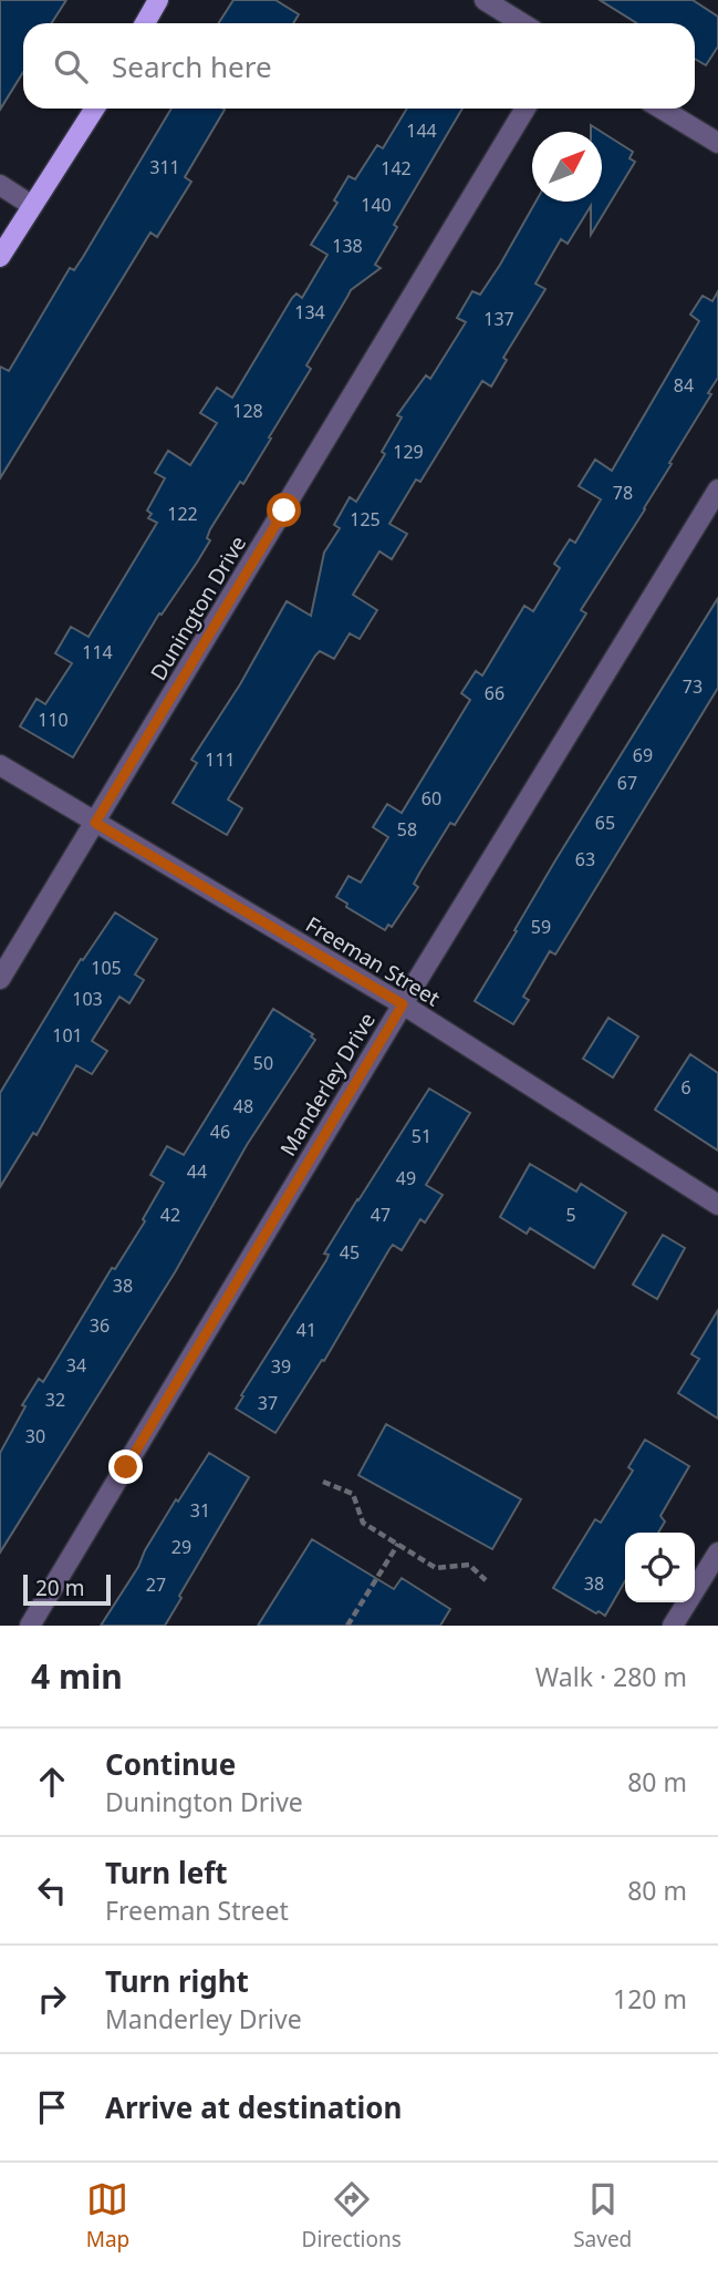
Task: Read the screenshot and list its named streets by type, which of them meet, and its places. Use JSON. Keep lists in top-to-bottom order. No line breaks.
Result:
{"streets":{"street":["Dunington Drive","Freeman Street","Manderley Drive"]},"crossings":[["Dunington Drive","Freeman Street"],["Freeman Street","Manderley Drive"]],"house_numbers":["144","311","142","140","138","134","137","84","128","129","78","122","125","114","73","66","110","69","111","67","60","65","58","63","59","105","103","101","50","6","48","46","51","44","49","42","47","5","45","38","36","41","34","39","32","37","30","31","29","38","27"],"scale_bar":"20 m","north":"top right","page":{"search":"Search here","scale":"20 m","heading":["4 min","Walk · 280 m"],"list":[["Continue","Dunington Drive","80 m"],["Turn left","Freeman Street","80 m"],["Turn right","Manderley Drive","120 m"],"Arrive at destination"],"nav":["Map","Directions","Saved"]}}
